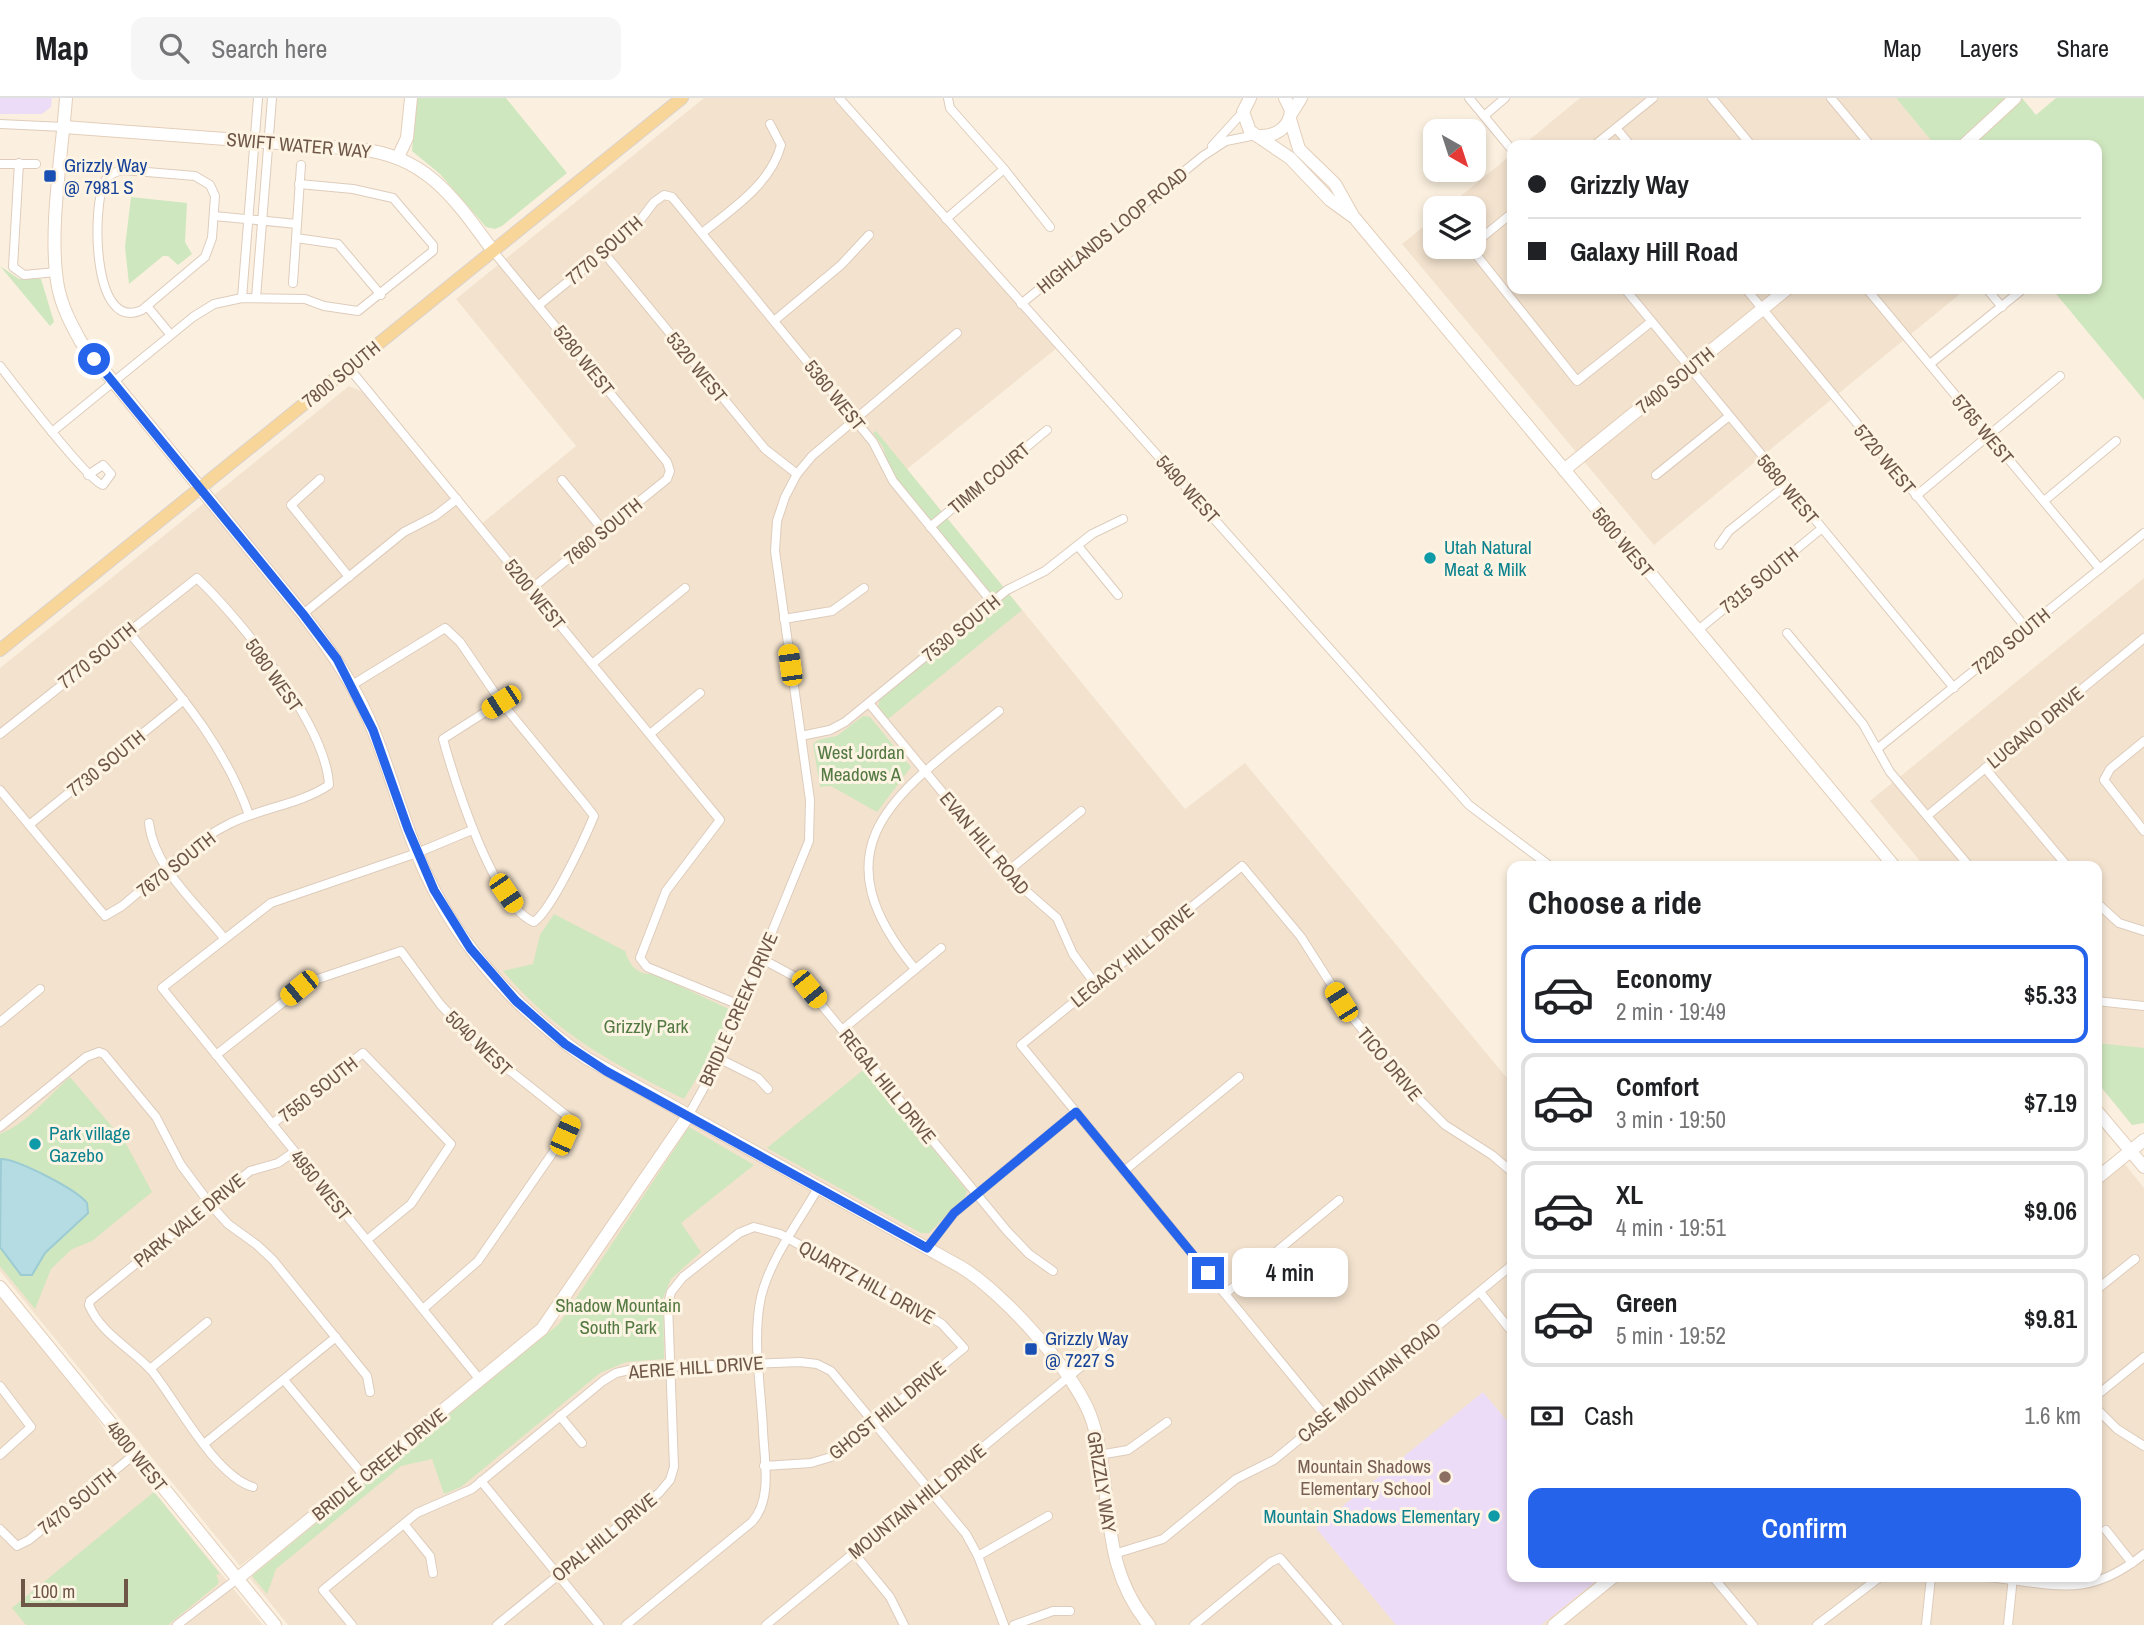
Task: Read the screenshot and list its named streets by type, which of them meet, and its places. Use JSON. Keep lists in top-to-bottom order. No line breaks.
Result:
{"streets":{"main road":["7800 SOUTH"],"street":["SWIFT WATER WAY","HIGHLANDS LOOP ROAD","7770 SOUTH","5280 WEST","5320 WEST","7400 SOUTH","5360 WEST","5765 WEST","5720 WEST","TIMM COURT","5490 WEST","5680 WEST","7660 SOUTH","5600 WEST","7315 SOUTH","5200 WEST","7530 SOUTH","7220 SOUTH","5080 WEST","LUGANO DRIVE","7730 SOUTH","EVAN HILL ROAD","7670 SOUTH","LEGACY HILL DRIVE","BRIDLE CREEK DRIVE","5040 WEST","TICO DRIVE","REGAL HILL DRIVE","7550 SOUTH","4950 WEST","PARK VALE DRIVE","QUARTZ HILL DRIVE","AERIE HILL DRIVE","CASE MOUNTAIN ROAD","GHOST HILL DRIVE","4800 WEST","GRIZZLY WAY","7470 SOUTH","MOUNTAIN HILL DRIVE","OPAL HILL DRIVE"]},"crossings":[["SWIFT WATER WAY","5280 WEST"],["SWIFT WATER WAY","7800 SOUTH"],["SWIFT WATER WAY","GRIZZLY WAY"],["HIGHLANDS LOOP ROAD","5490 WEST"],["HIGHLANDS LOOP ROAD","5600 WEST"],["7770 SOUTH","5280 WEST"],["7770 SOUTH","5320 WEST"],["7770 SOUTH","5360 WEST"],["7770 SOUTH","5080 WEST"],["5280 WEST","7800 SOUTH"],["5280 WEST","7660 SOUTH"],["5320 WEST","BRIDLE CREEK DRIVE"],["7800 SOUTH","5200 WEST"],["7800 SOUTH","GRIZZLY WAY"],["7400 SOUTH","5720 WEST"],["7400 SOUTH","5680 WEST"],["7400 SOUTH","5600 WEST"],["5360 WEST","TIMM COURT"],["5360 WEST","7530 SOUTH"],["5360 WEST","BRIDLE CREEK DRIVE"],["5765 WEST","7220 SOUTH"],["5720 WEST","7220 SOUTH"],["5680 WEST","7315 SOUTH"],["5680 WEST","7220 SOUTH"],["7660 SOUTH","5200 WEST"],["5600 WEST","7315 SOUTH"],["5200 WEST","BRIDLE CREEK DRIVE"],["7530 SOUTH","EVAN HILL ROAD"],["7530 SOUTH","BRIDLE CREEK DRIVE"],["5080 WEST","7670 SOUTH"],["7730 SOUTH","7670 SOUTH"],["EVAN HILL ROAD","LEGACY HILL DRIVE"],["LEGACY HILL DRIVE","TICO DRIVE"],["BRIDLE CREEK DRIVE","REGAL HILL DRIVE"],["BRIDLE CREEK DRIVE","4950 WEST"],["BRIDLE CREEK DRIVE","4800 WEST"],["BRIDLE CREEK DRIVE","GRIZZLY WAY"],["5040 WEST","4950 WEST"],["7550 SOUTH","4950 WEST"],["4950 WEST","PARK VALE DRIVE"],["QUARTZ HILL DRIVE","GHOST HILL DRIVE"],["QUARTZ HILL DRIVE","OPAL HILL DRIVE"],["AERIE HILL DRIVE","GHOST HILL DRIVE"],["AERIE HILL DRIVE","MOUNTAIN HILL DRIVE"],["AERIE HILL DRIVE","OPAL HILL DRIVE"],["CASE MOUNTAIN ROAD","GRIZZLY WAY"],["4800 WEST","7470 SOUTH"],["GRIZZLY WAY","MOUNTAIN HILL DRIVE"]],"parks":["West Jordan Meadows A","Grizzly Park","Shadow Mountain South Park"],"places":{"transit":["Grizzly Way @ 7981 S","Grizzly Way @ 7227 S"],"other":["Utah Natural Meat & Milk","Park village Gazebo","Mountain Shadows Elementary School","Mountain Shadows Elementary"]},"scale_bar":"100 m","north":"bottom right","page":{"header":"Map","search":"Search here","nav":["Map","Layers","Share"],"banner":["Grizzly Way","Galaxy Hill Road"],"heading":"Choose a ride","list":[{"name":"Economy","note":"2 min · 19:49","value":"$5.33"},{"name":"Comfort","note":"3 min · 19:50","value":"$7.19"},{"name":"XL","note":"4 min · 19:51","value":"$9.06"},{"name":"Green","note":"5 min · 19:52","value":"$9.81"}],"bubble":"4 min","pay":["Cash","1.6 km"],"buttons":"Confirm","scale":"100 m"}}
